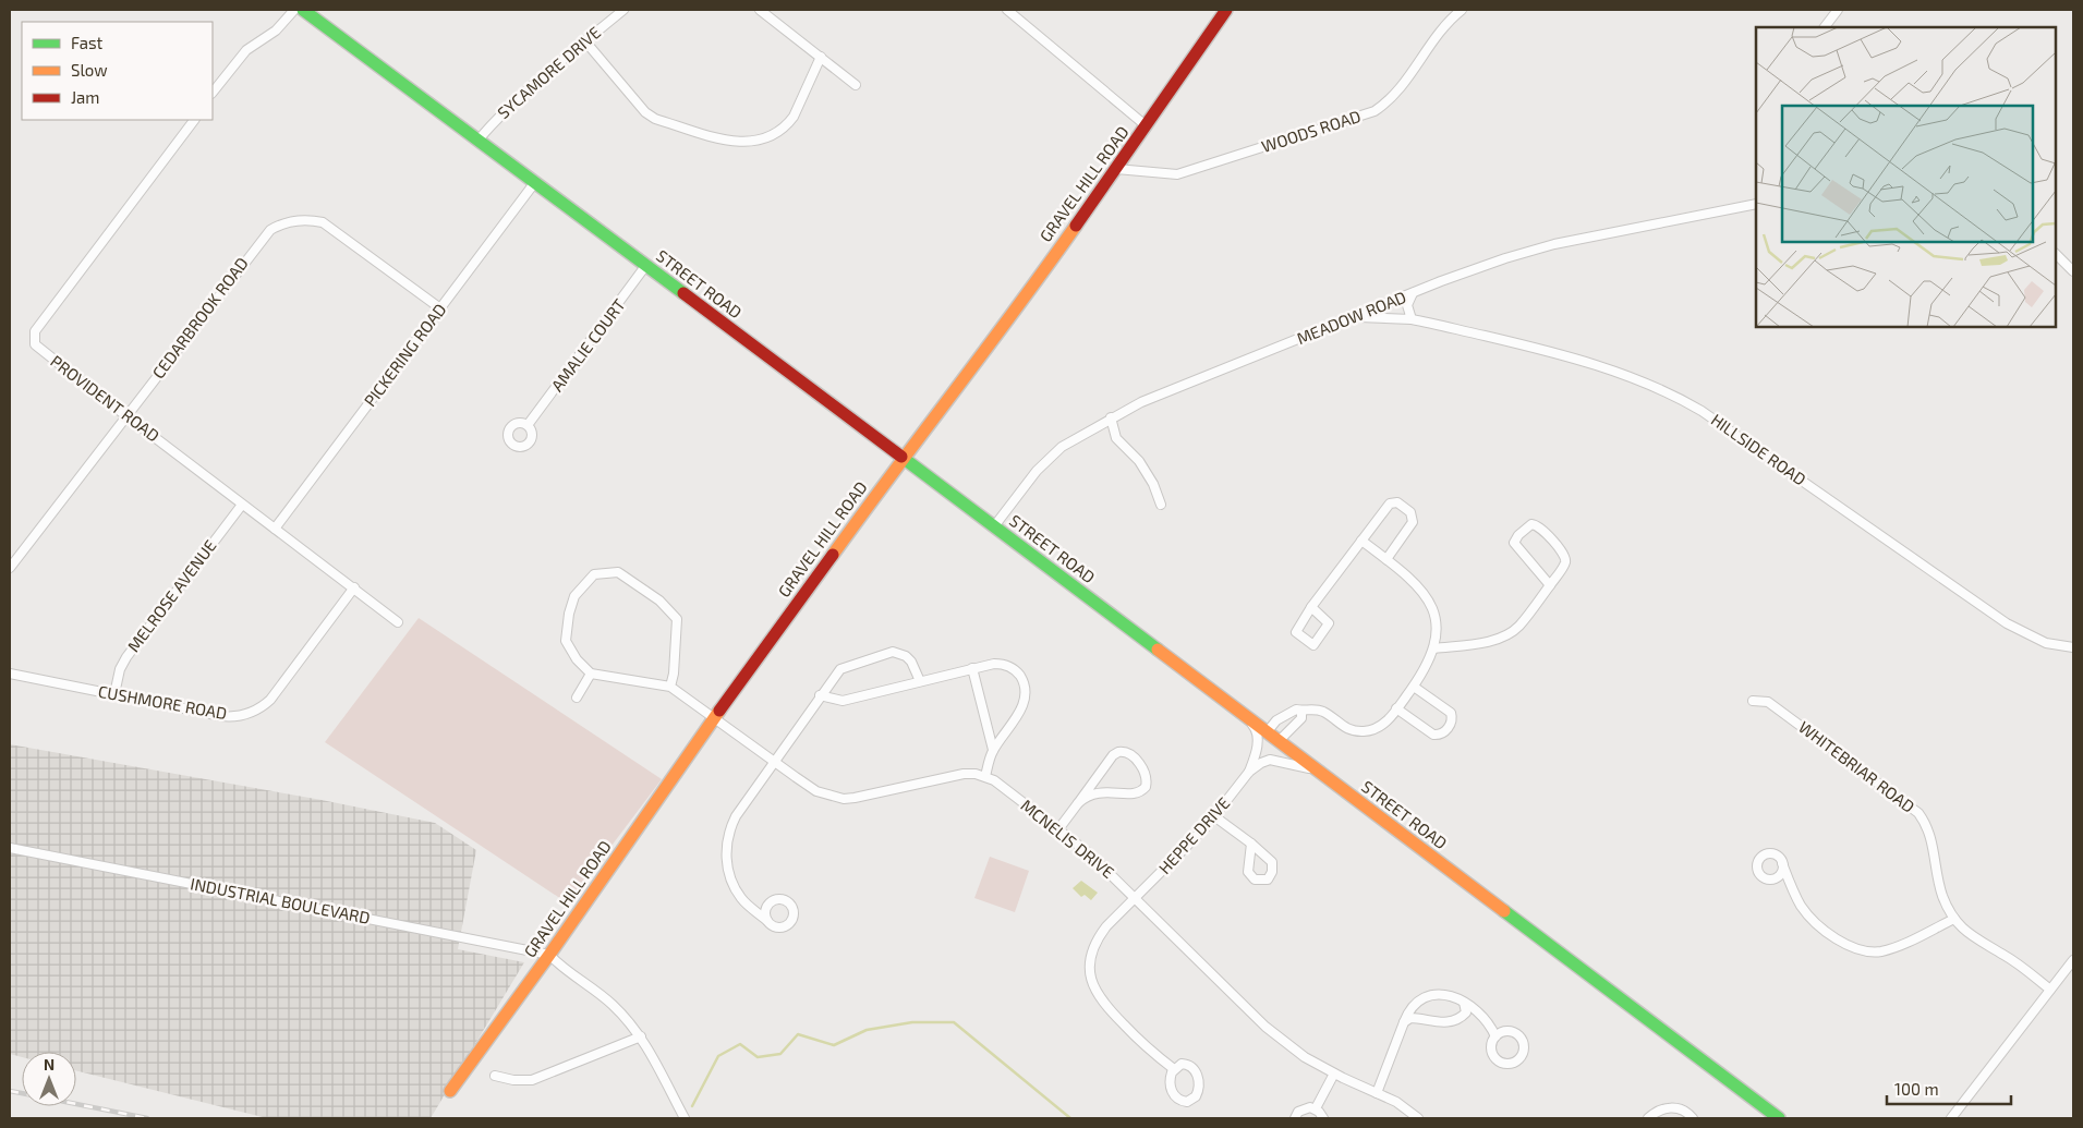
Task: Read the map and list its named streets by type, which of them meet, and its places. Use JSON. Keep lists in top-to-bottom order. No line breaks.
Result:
{"streets":{"main road":["GRAVEL HILL ROAD","STREET ROAD"],"street":["SYCAMORE DRIVE","WOODS ROAD","CEDARBROOK ROAD","MEADOW ROAD","AMALIE COURT","PICKERING ROAD","PROVIDENT ROAD","HILLSIDE ROAD","MELROSE AVENUE","CUSHMORE ROAD","WHITEBRIAR ROAD","HEPPE DRIVE","MCNELIS DRIVE","INDUSTRIAL BOULEVARD"]},"crossings":[["SYCAMORE DRIVE","STREET ROAD"],["WOODS ROAD","GRAVEL HILL ROAD"],["GRAVEL HILL ROAD","STREET ROAD"],["GRAVEL HILL ROAD","INDUSTRIAL BOULEVARD"],["STREET ROAD","MEADOW ROAD"],["STREET ROAD","AMALIE COURT"],["STREET ROAD","PICKERING ROAD"],["STREET ROAD","HEPPE DRIVE"],["CEDARBROOK ROAD","PICKERING ROAD"],["CEDARBROOK ROAD","PROVIDENT ROAD"],["MEADOW ROAD","HILLSIDE ROAD"],["PICKERING ROAD","PROVIDENT ROAD"],["PROVIDENT ROAD","MELROSE AVENUE"],["PROVIDENT ROAD","CUSHMORE ROAD"],["MELROSE AVENUE","CUSHMORE ROAD"],["HEPPE DRIVE","MCNELIS DRIVE"]],"legend":["Fast","Slow","Jam"],"scale_bar":"100 m","north":"top"}
